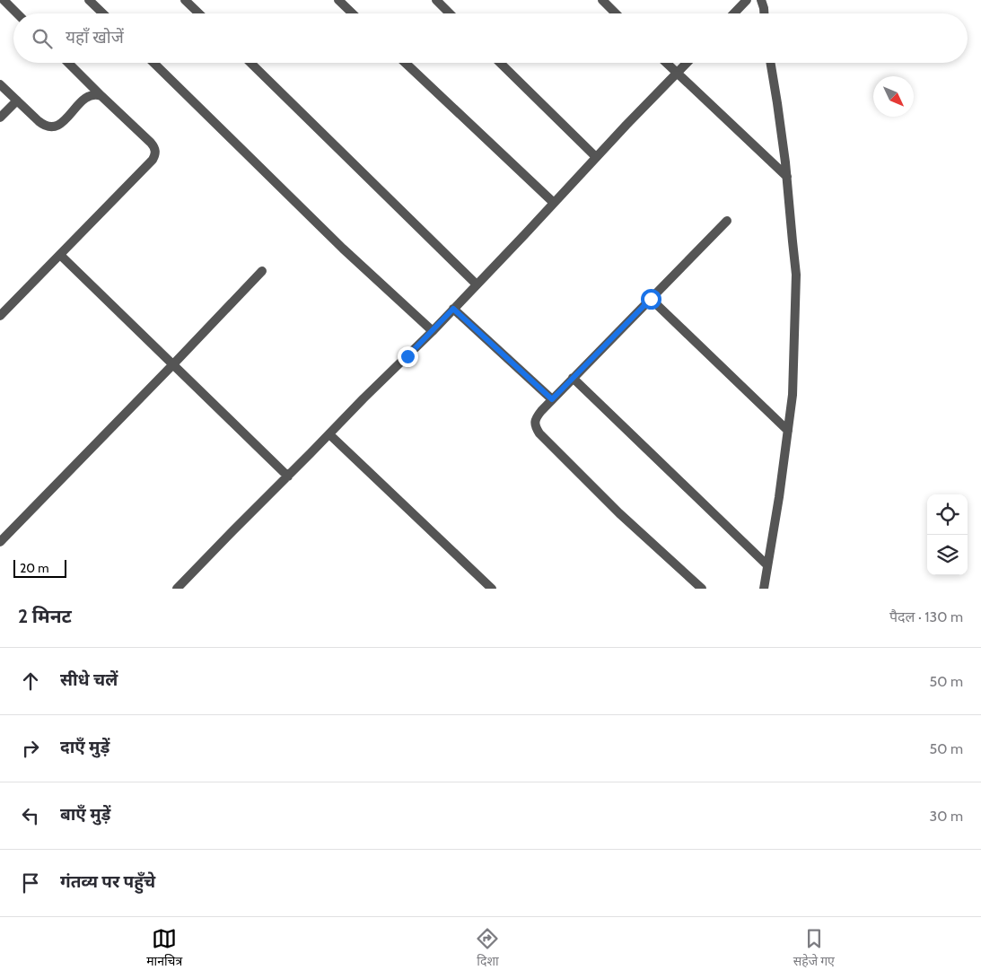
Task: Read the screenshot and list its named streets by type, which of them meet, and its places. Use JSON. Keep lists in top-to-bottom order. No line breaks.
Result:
{"scale_bar":"20 m","north":"bottom right","page":{"search":"यहाँ खोजें","scale":"20 m","heading":["2 मिनट","पैदल · 130 m"],"list":[["सीधे चलें","50 m"],["दाएँ मुड़ें","50 m"],["बाएँ मुड़ें","30 m"],"गंतव्य पर पहुँचे"],"nav":["मानचित्र","दिशा","सहेजे गए"]}}
